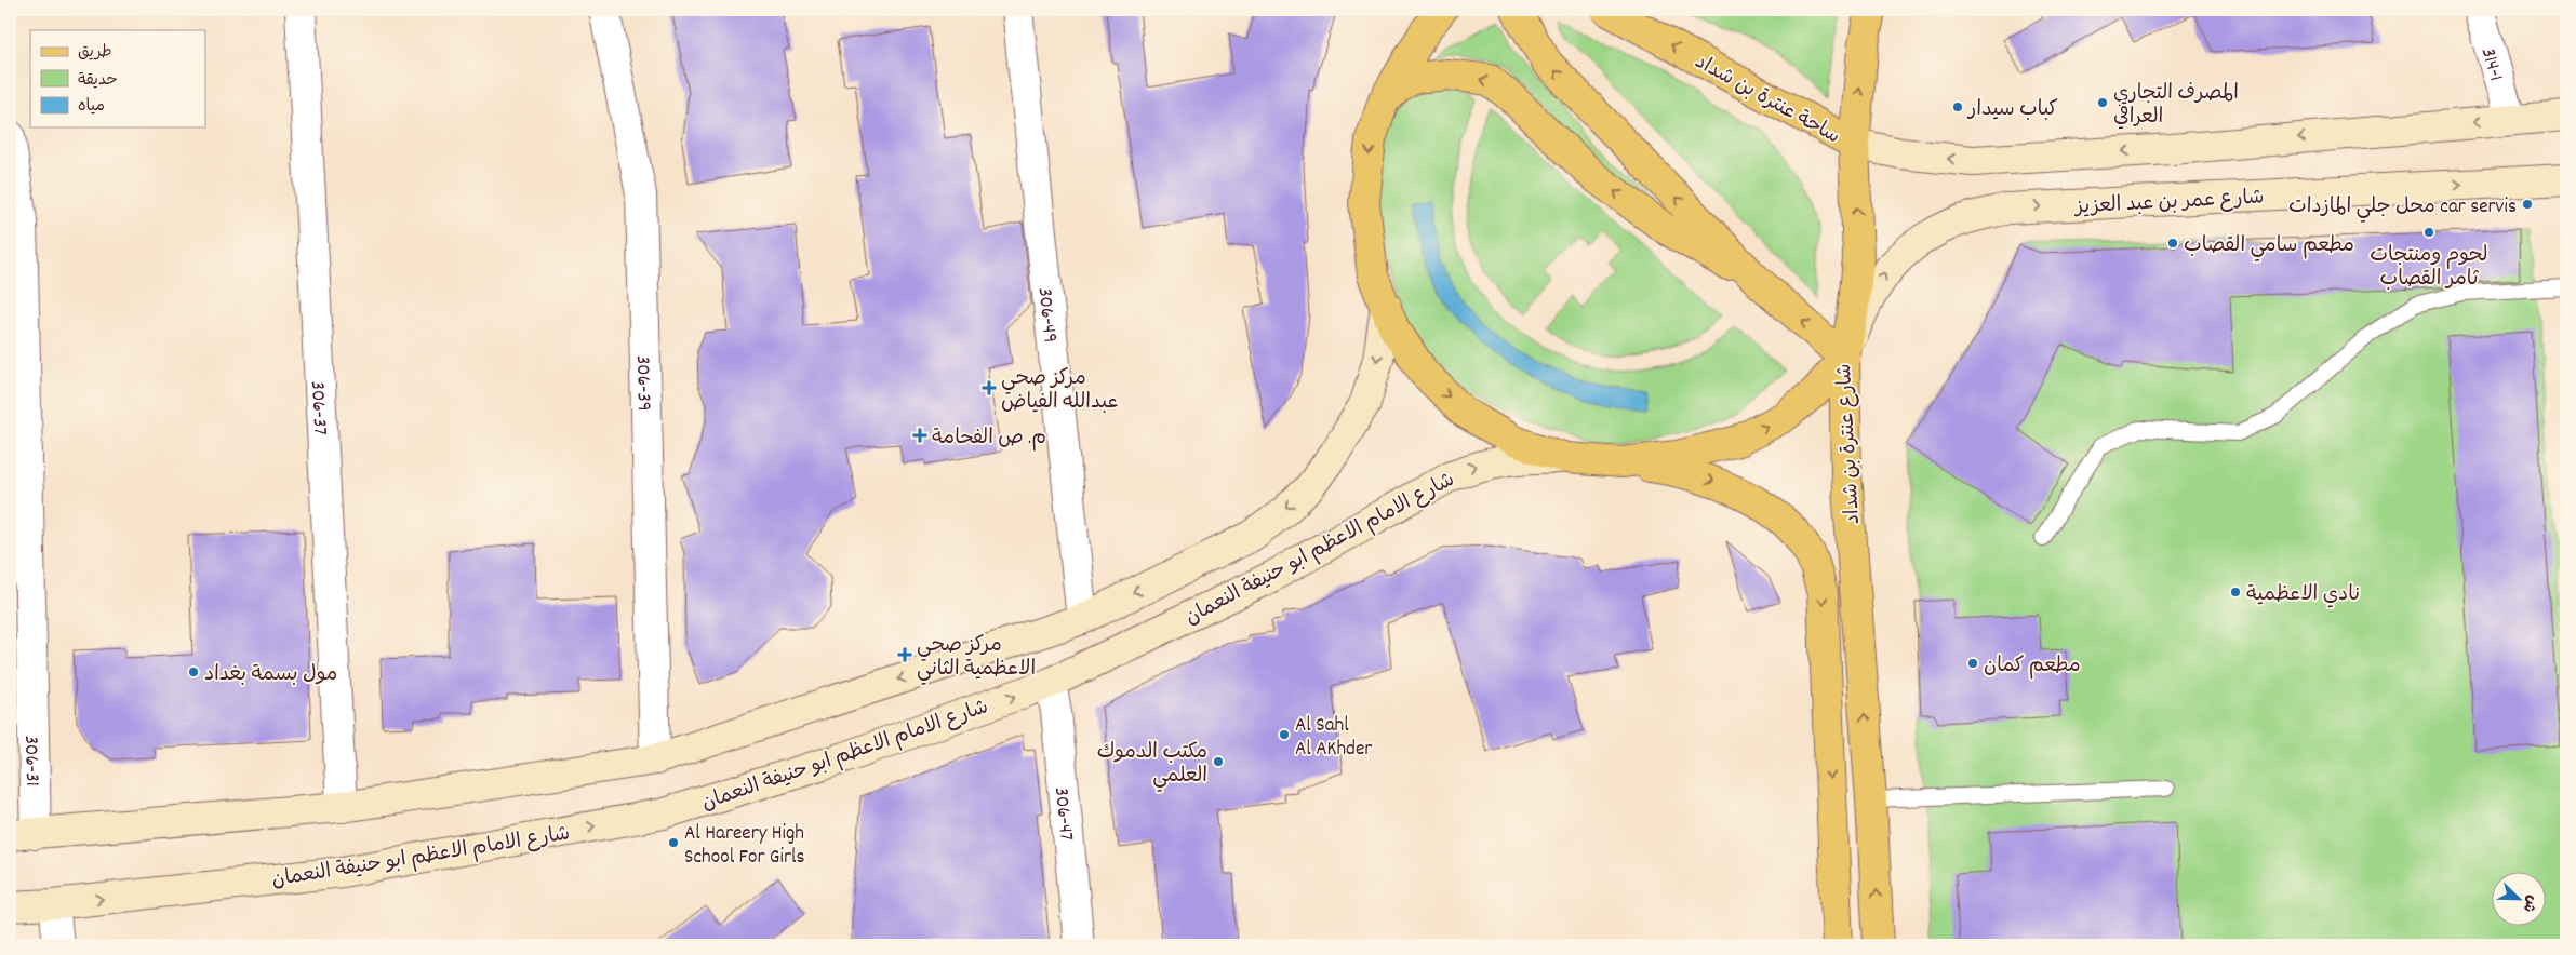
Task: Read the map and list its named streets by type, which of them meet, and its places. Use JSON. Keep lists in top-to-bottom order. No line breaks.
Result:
{"streets":{"main road":["ساحة عنترة بن شداد","شارع عمر بن عبد العزيز","شارع عنترة بن شداد","شارع الامام الاعظم ابو حنيفة النعمان"],"street":["314-1","306-49","306-39","306-37","306-31","306-47"]},"crossings":[["ساحة عنترة بن شداد","شارع عمر بن عبد العزيز"],["ساحة عنترة بن شداد","شارع عنترة بن شداد"],["ساحة عنترة بن شداد","شارع الامام الاعظم ابو حنيفة النعمان"],["شارع عمر بن عبد العزيز","شارع عنترة بن شداد"],["306-49","شارع الامام الاعظم ابو حنيفة النعمان"],["306-39","شارع الامام الاعظم ابو حنيفة النعمان"],["306-37","شارع الامام الاعظم ابو حنيفة النعمان"],["شارع الامام الاعظم ابو حنيفة النعمان","306-31"],["شارع الامام الاعظم ابو حنيفة النعمان","306-47"]],"one_way":["شارع عنترة بن شداد"],"places":{"other":["المصرف التجاري العراقي","كباب سيدار","محل جلي المازدات car servis","لحوم ومنتجات ثامر القصاب","مطعم سامي القصاب","نادي الاعظمية","مطعم كمان","مول بسمة بغداد","Al Sahl Al AKhder","مكتب الدموك العلمي","Al Hareery High School For Girls"],"health":["مركز صحي عبدالله الفياض","م. ص الفحامة","مركز صحي الاعظمية الثاني"]},"legend":["طريق","حديقة","مياه"],"north":"bottom right"}
